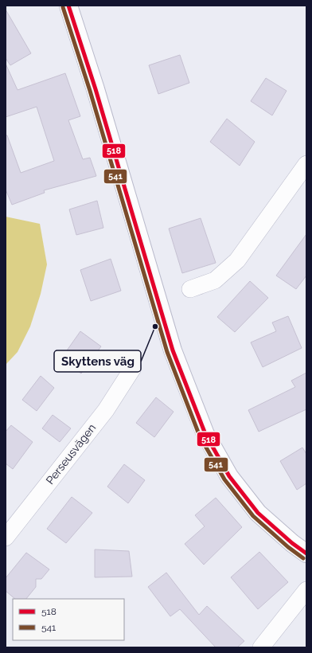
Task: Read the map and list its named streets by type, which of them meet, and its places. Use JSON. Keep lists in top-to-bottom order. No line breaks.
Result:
{"streets":{"street":["Perseusvägen"]},"places":["Skyttens väg"],"lines":["transit line 518","transit line 541"],"legend":["518","541"]}
